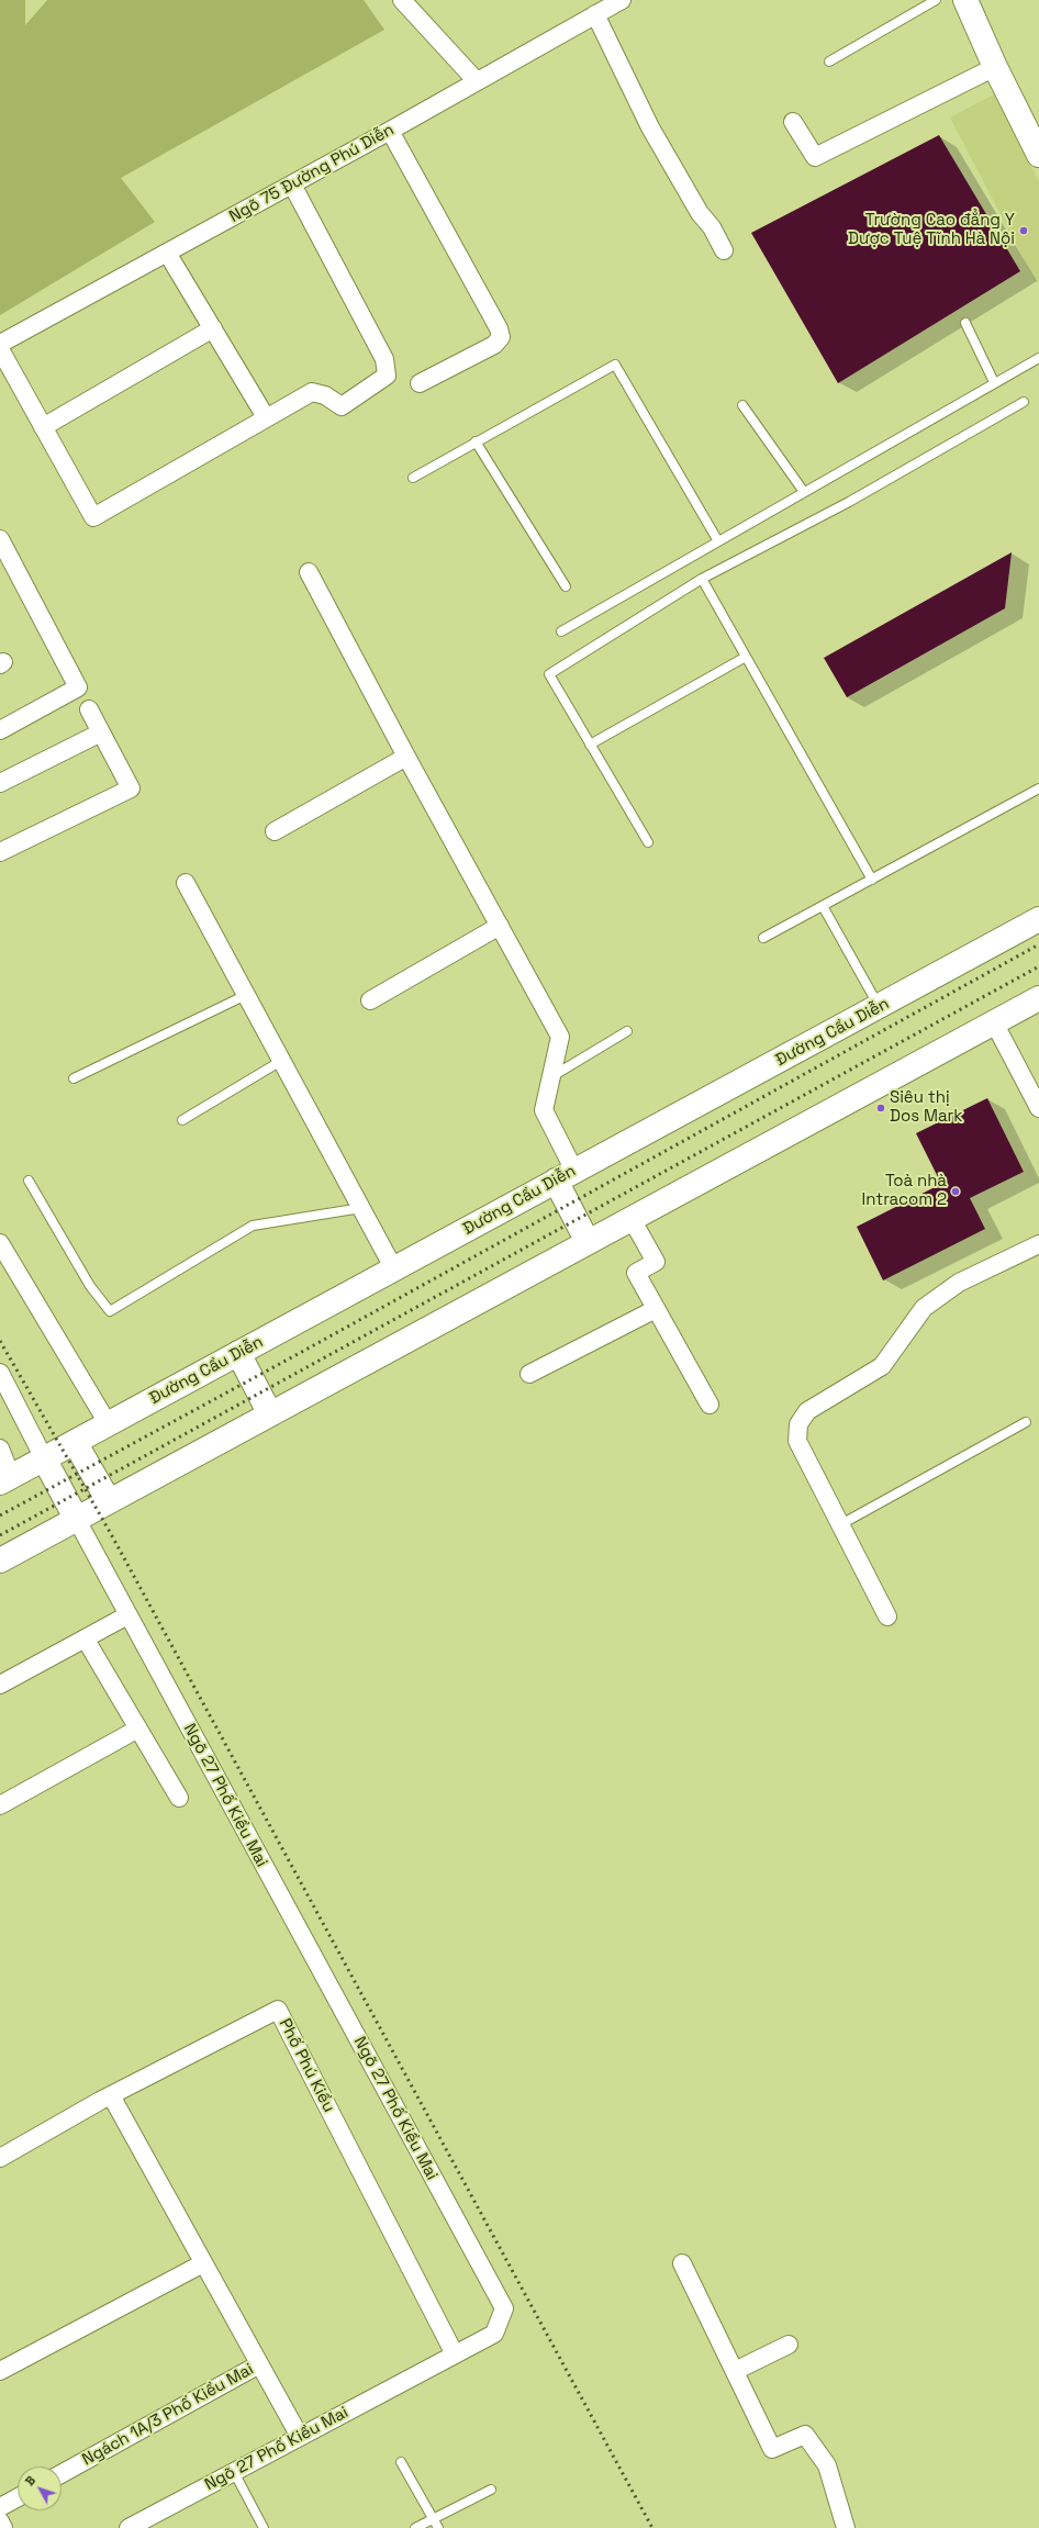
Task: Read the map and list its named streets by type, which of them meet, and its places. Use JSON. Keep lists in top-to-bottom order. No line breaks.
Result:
{"streets":{"main road":["Đường Cầu Diễn"],"street":["Ngõ 75 Đường Phú Diễn","Ngõ 27 Phố Kiều Mai","Phố Phú Kiều","Ngách 1A/3 Phố Kiều Mai"]},"crossings":[["Ngõ 27 Phố Kiều Mai","Phố Phú Kiều"]],"places":["Trường Cao đẳng Y Dược Tuệ Tĩnh Hà Nội","Siêu thị Dos Mark","Toà nhà Intracom 2"],"north":"top left"}
